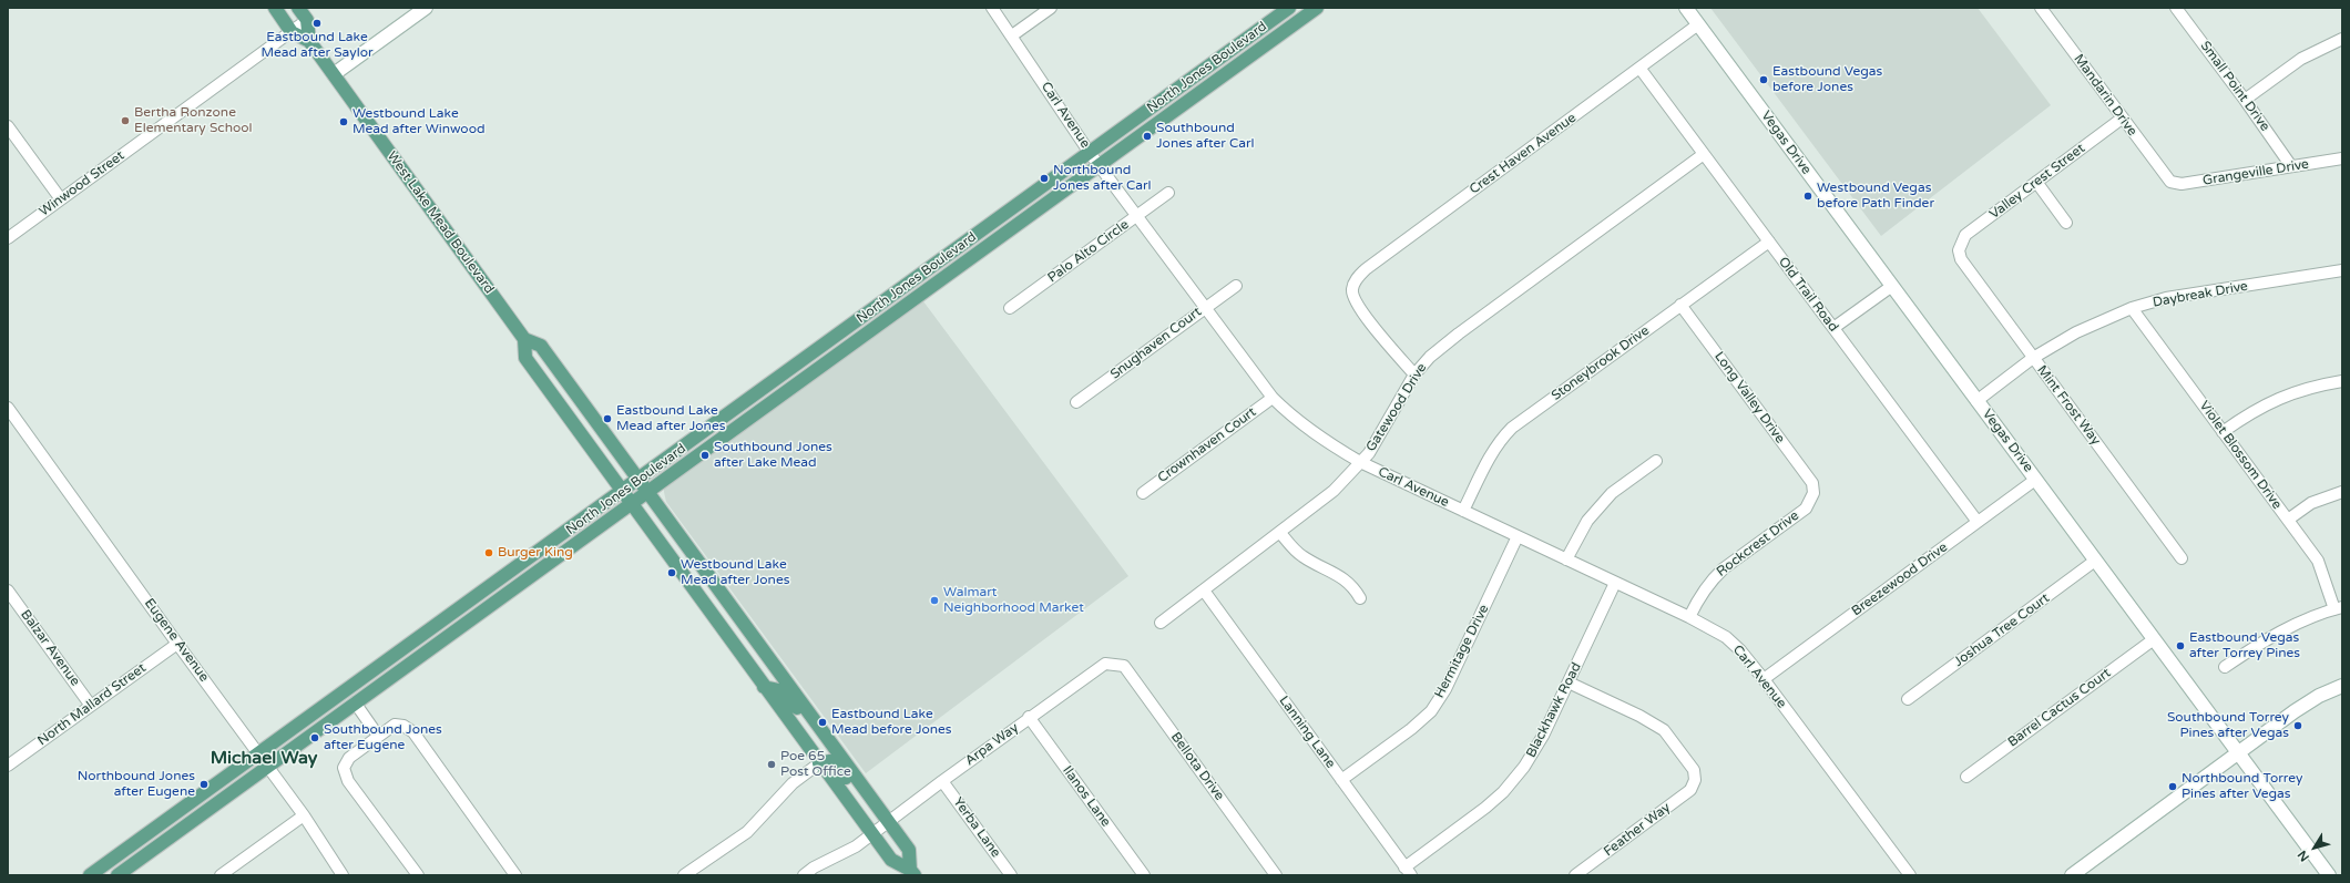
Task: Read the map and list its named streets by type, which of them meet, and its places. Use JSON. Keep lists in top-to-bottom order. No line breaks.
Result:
{"streets":{"main road":["North Jones Boulevard","Vegas Drive","West Lake Mead Boulevard"],"street":["Small Point Drive","Mandarin Drive","Carl Avenue","Crest Haven Avenue","Grangeville Drive","Valley Crest Street","Winwood Street","Palo Alto Circle","Old Trail Road","Daybreak Drive","Snughaven Court","Stoneybrook Drive","Long Valley Drive","Mint Frost Way","Gatewood Drive","Crownhaven Court","Violet Blossom Drive","Rockcrest Drive","Breezewood Drive","Joshua Tree Court","Eugene Avenue","Balzar Avenue","Hermitage Drive","North Mallard Street","Barrel Cactus Court","Blackhawk Road","Lanning Lane","Arpa Way","Bellota Drive","Ilanos Lane","Yerba Lane","Feather Way"]},"crossings":[["North Jones Boulevard","Carl Avenue"],["North Jones Boulevard","West Lake Mead Boulevard"],["North Jones Boulevard","Eugene Avenue"],["Small Point Drive","Grangeville Drive"],["Mandarin Drive","Grangeville Drive"],["Mandarin Drive","Valley Crest Street"],["Carl Avenue","Palo Alto Circle"],["Carl Avenue","Snughaven Court"],["Carl Avenue","Stoneybrook Drive"],["Carl Avenue","Gatewood Drive"],["Carl Avenue","Crownhaven Court"],["Carl Avenue","Rockcrest Drive"],["Carl Avenue","Breezewood Drive"],["Carl Avenue","Hermitage Drive"],["Carl Avenue","Blackhawk Road"],["Vegas Drive","Crest Haven Avenue"],["Vegas Drive","Daybreak Drive"],["Vegas Drive","Breezewood Drive"],["Vegas Drive","Joshua Tree Court"],["Vegas Drive","Barrel Cactus Court"],["Crest Haven Avenue","Old Trail Road"],["Crest Haven Avenue","Gatewood Drive"],["Valley Crest Street","Mint Frost Way"],["Winwood Street","West Lake Mead Boulevard"],["West Lake Mead Boulevard","Arpa Way"],["Old Trail Road","Stoneybrook Drive"],["Old Trail Road","Gatewood Drive"],["Old Trail Road","Breezewood Drive"],["Daybreak Drive","Mint Frost Way"],["Daybreak Drive","Violet Blossom Drive"],["Stoneybrook Drive","Long Valley Drive"],["Long Valley Drive","Rockcrest Drive"],["Gatewood Drive","Lanning Lane"],["Eugene Avenue","North Mallard Street"],["Balzar Avenue","North Mallard Street"],["Hermitage Drive","Lanning Lane"],["Blackhawk Road","Lanning Lane"],["Blackhawk Road","Feather Way"],["Arpa Way","Bellota Drive"],["Arpa Way","Ilanos Lane"],["Arpa Way","Yerba Lane"]],"districts":["Michael Way"],"places":["Eastbound Lake Mead after Saylor","Eastbound Vegas before Jones","Bertha Ronzone Elementary School","Westbound Lake Mead after Winwood","Southbound Jones after Carl","Northbound Jones after Carl","Westbound Vegas before Path Finder","Eastbound Lake Mead after Jones","Southbound Jones after Lake Mead","Burger King","Westbound Lake Mead after Jones","Walmart Neighborhood Market","Eastbound Vegas after Torrey Pines","Eastbound Lake Mead before Jones","Southbound Torrey Pines after Vegas","Southbound Jones after Eugene","Poe 65 Post Office","Northbound Jones after Eugene","Northbound Torrey Pines after Vegas"],"north":"bottom left"}
